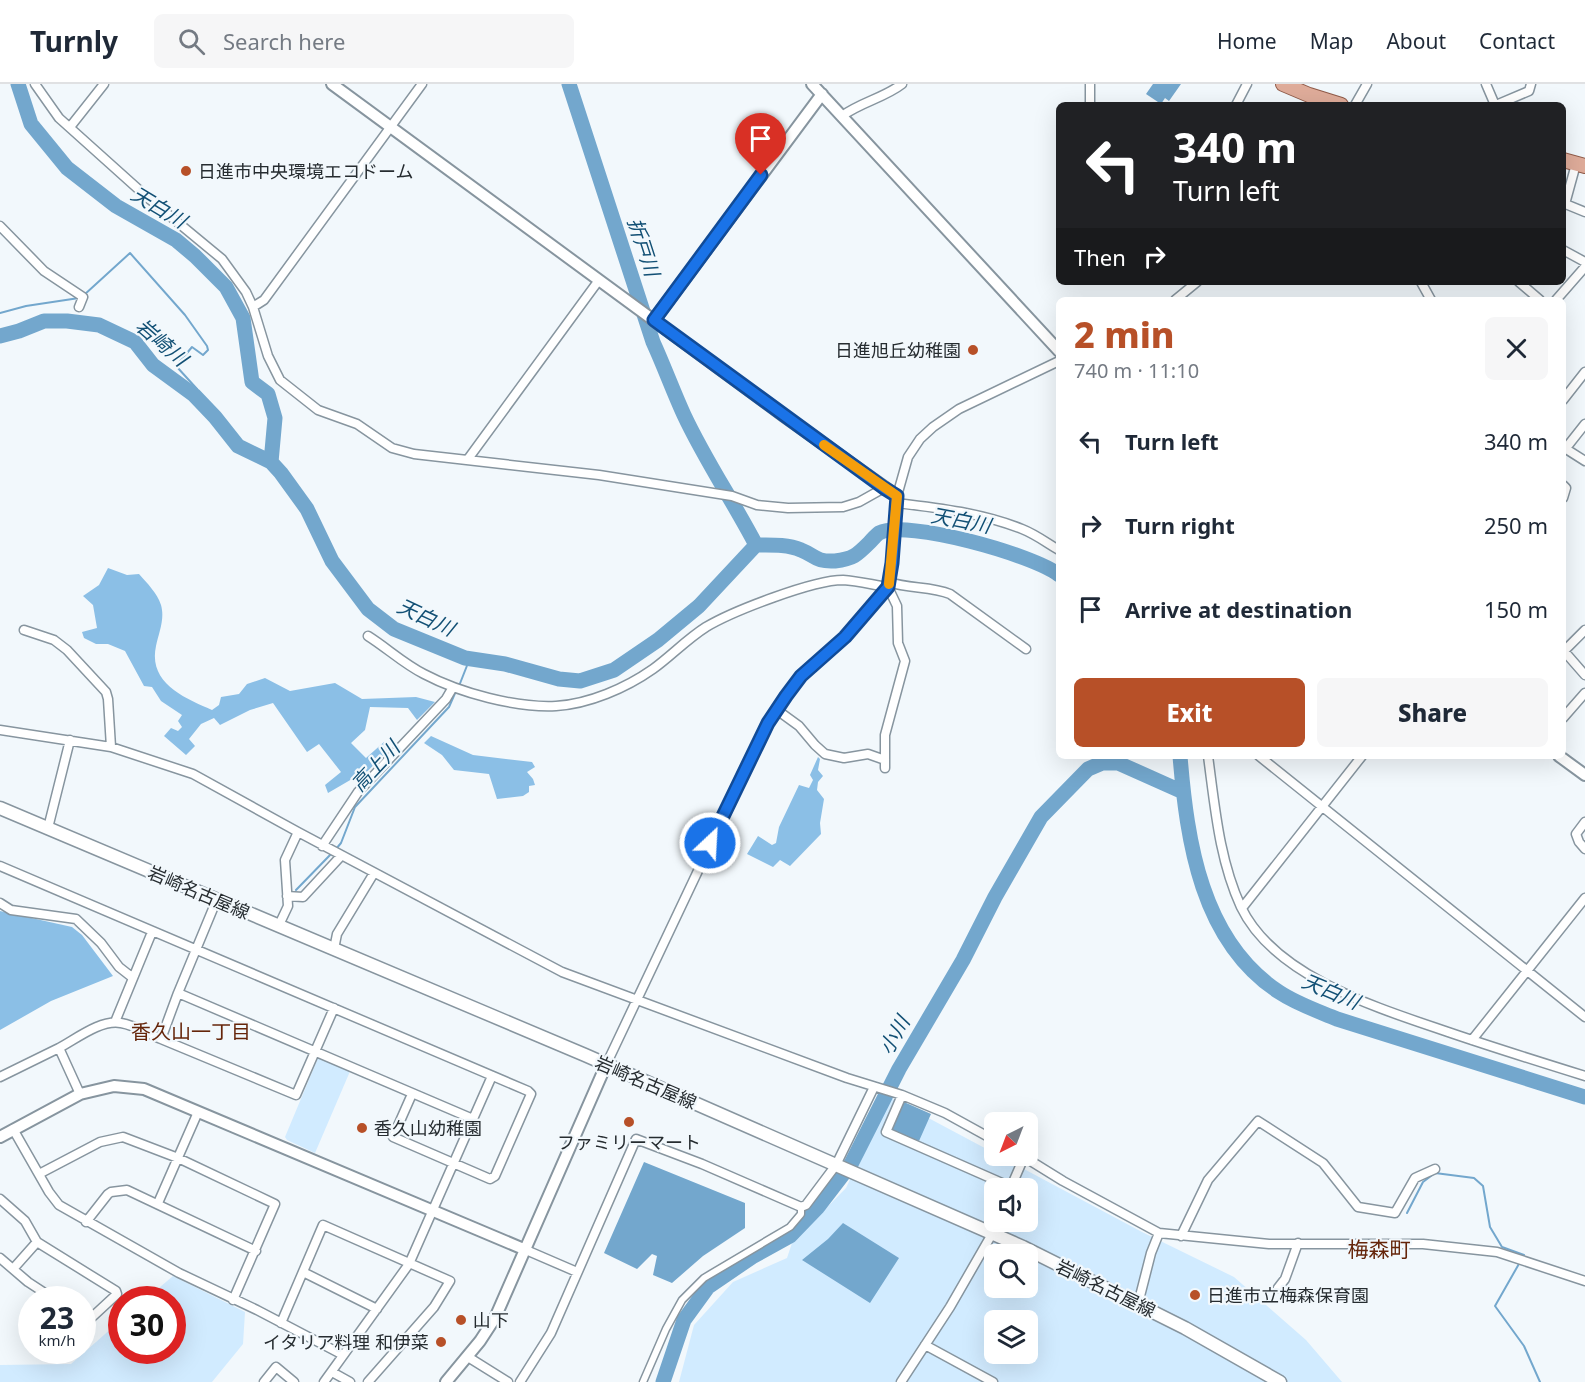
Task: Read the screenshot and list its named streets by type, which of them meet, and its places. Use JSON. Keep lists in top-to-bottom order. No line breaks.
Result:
{"streets":{"main road":["岩崎名古屋線"]},"districts":["香久山一丁目","梅森町"],"water":["天白川","折戸川","岩崎川","高上川","小川"],"places":["日進市中央環境エコドーム","日進旭丘幼稚園","ファミリーマート","香久山幼稚園","日進市立梅森保育園","山下","イタリア料理 和伊菜"],"north":"bottom left","page":{"header":"Turnly","search":"Search here","nav":["Home","Map","About","Contact"],"turn":["340 m","Turn left"],"then":"Then","heading":["2 min","740 m · 11:10"],"list":[{"name":"Turn left","value":"340 m"},{"name":"Turn right","value":"250 m"},{"name":"Arrive at destination","value":"150 m"}],"buttons":["Exit","Share"],"speed":"23 km/h","limit":"30"}}
